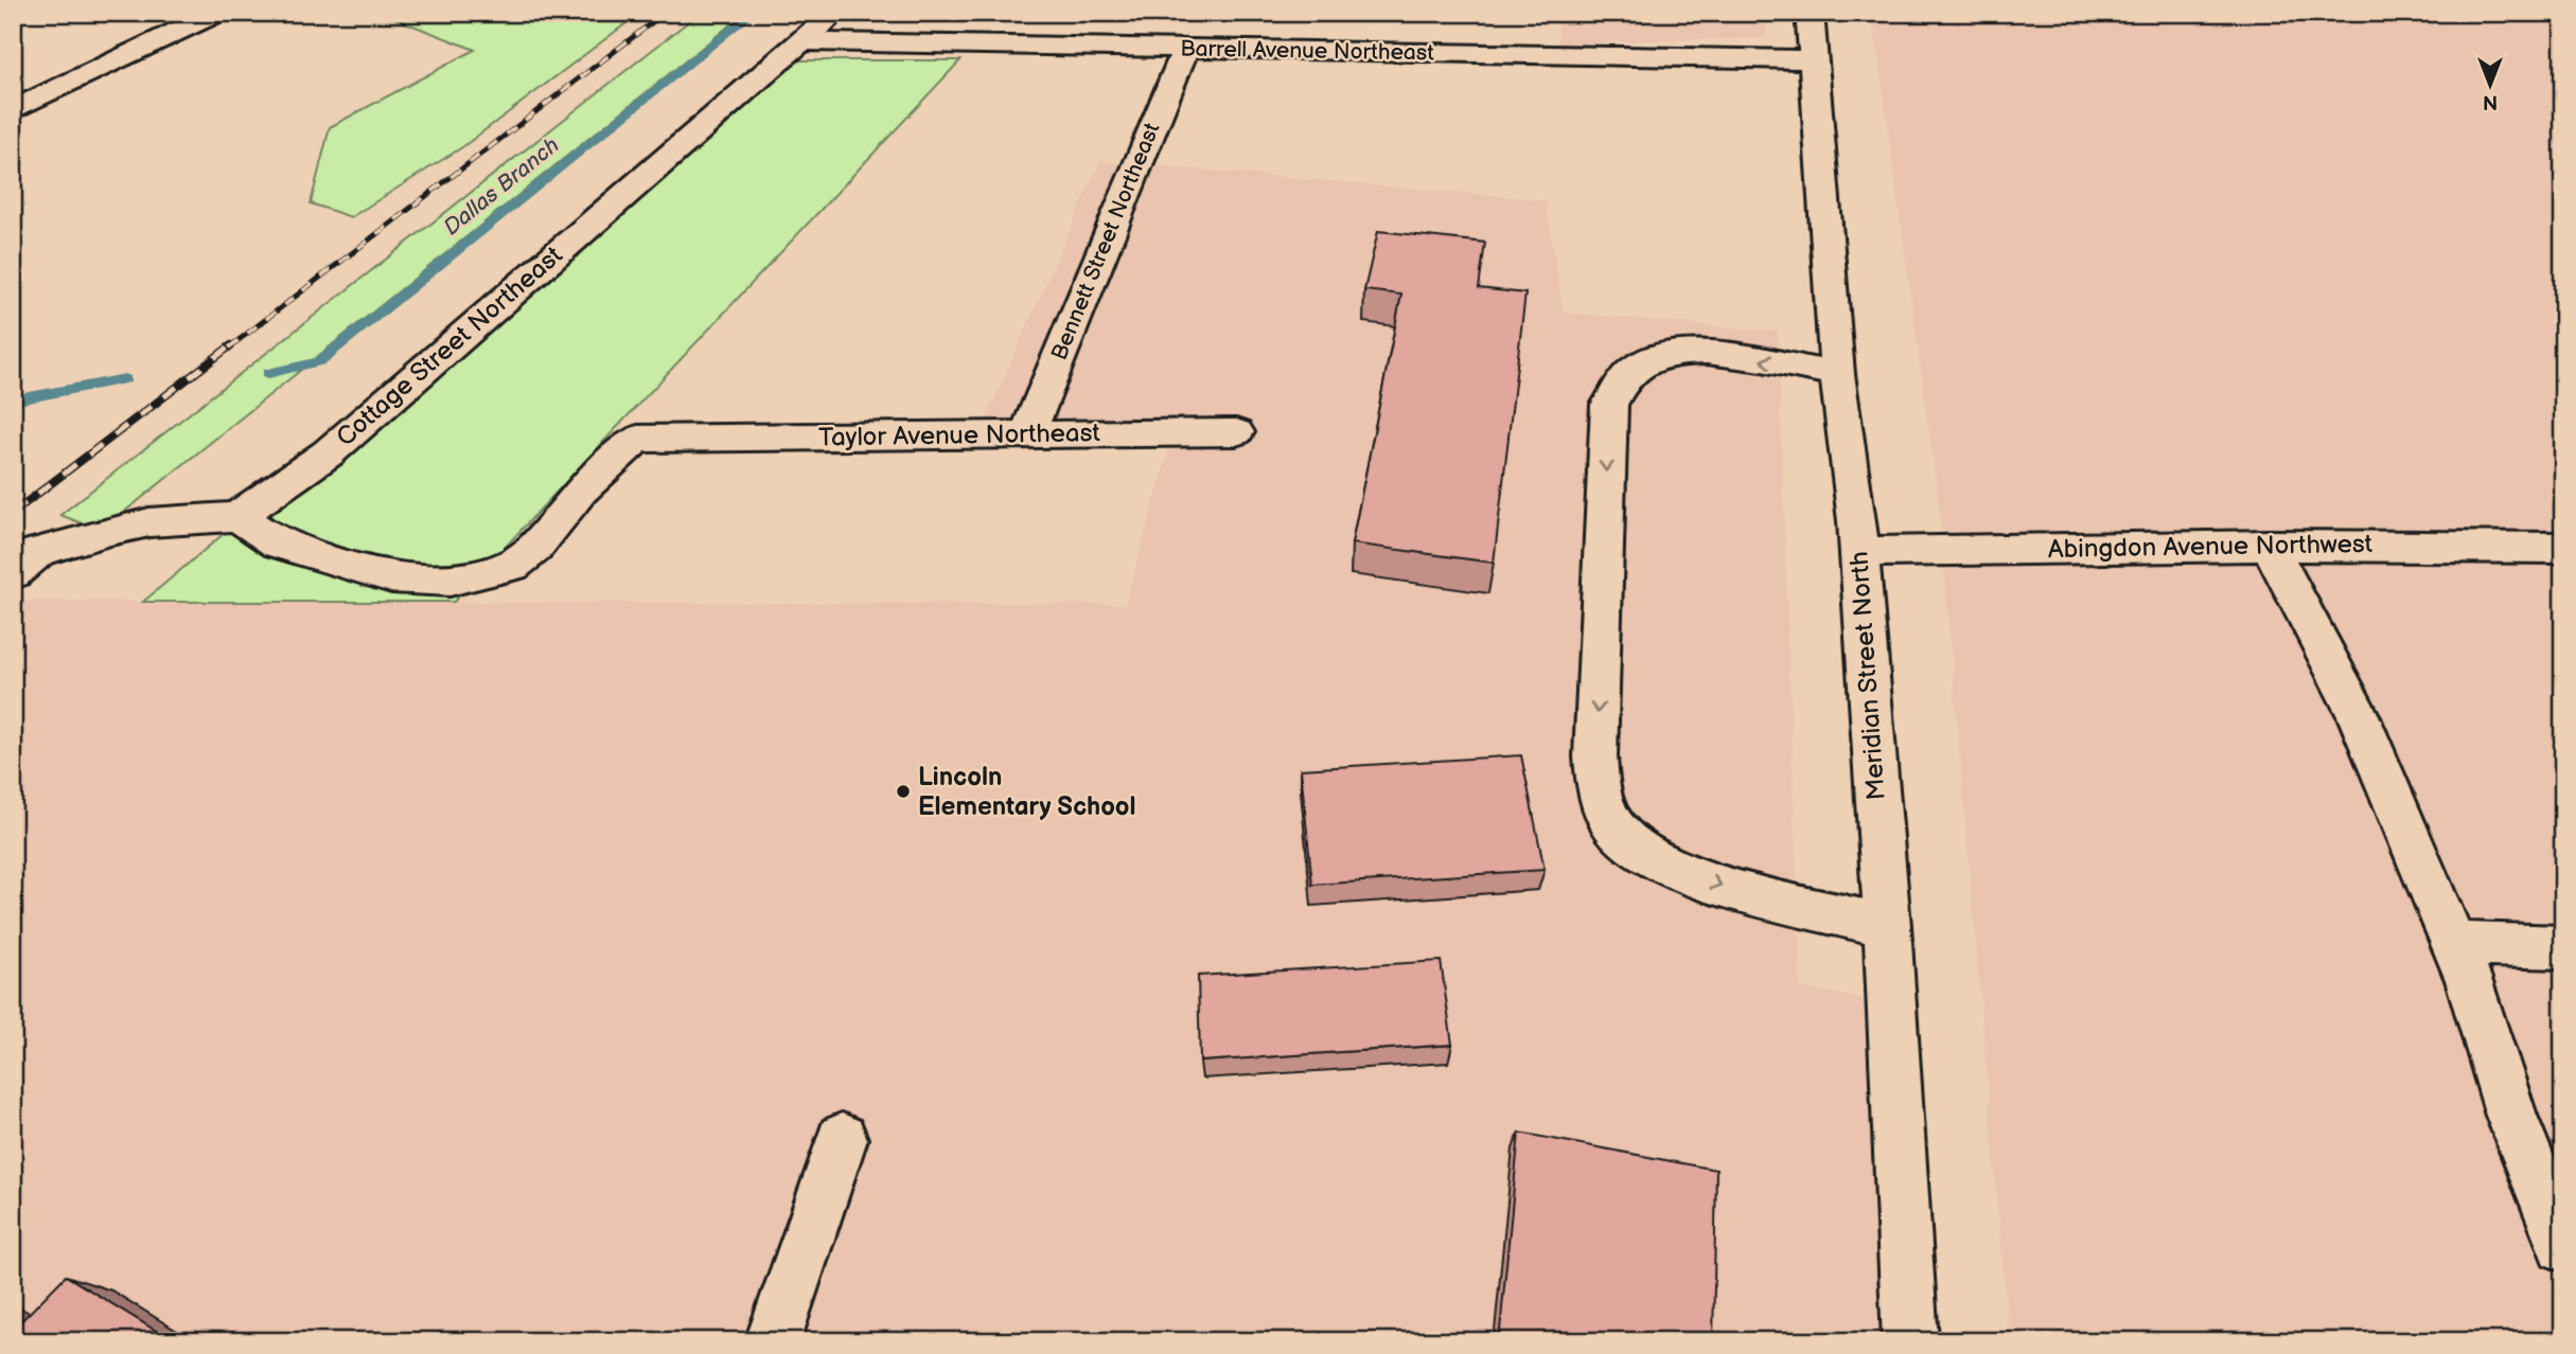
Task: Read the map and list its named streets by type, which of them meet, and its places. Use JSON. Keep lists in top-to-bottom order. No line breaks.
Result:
{"streets":{"street":["Barrell Avenue Northeast","Bennett Street Northeast","Cottage Street Northeast","Taylor Avenue Northeast","Abingdon Avenue Northwest","Meridian Street North"]},"crossings":[["Barrell Avenue Northeast","Bennett Street Northeast"],["Barrell Avenue Northeast","Cottage Street Northeast"],["Barrell Avenue Northeast","Meridian Street North"],["Bennett Street Northeast","Taylor Avenue Northeast"],["Cottage Street Northeast","Taylor Avenue Northeast"],["Abingdon Avenue Northwest","Meridian Street North"]],"water":["Dallas Branch"],"places":["Lincoln Elementary School"],"north":"bottom"}
